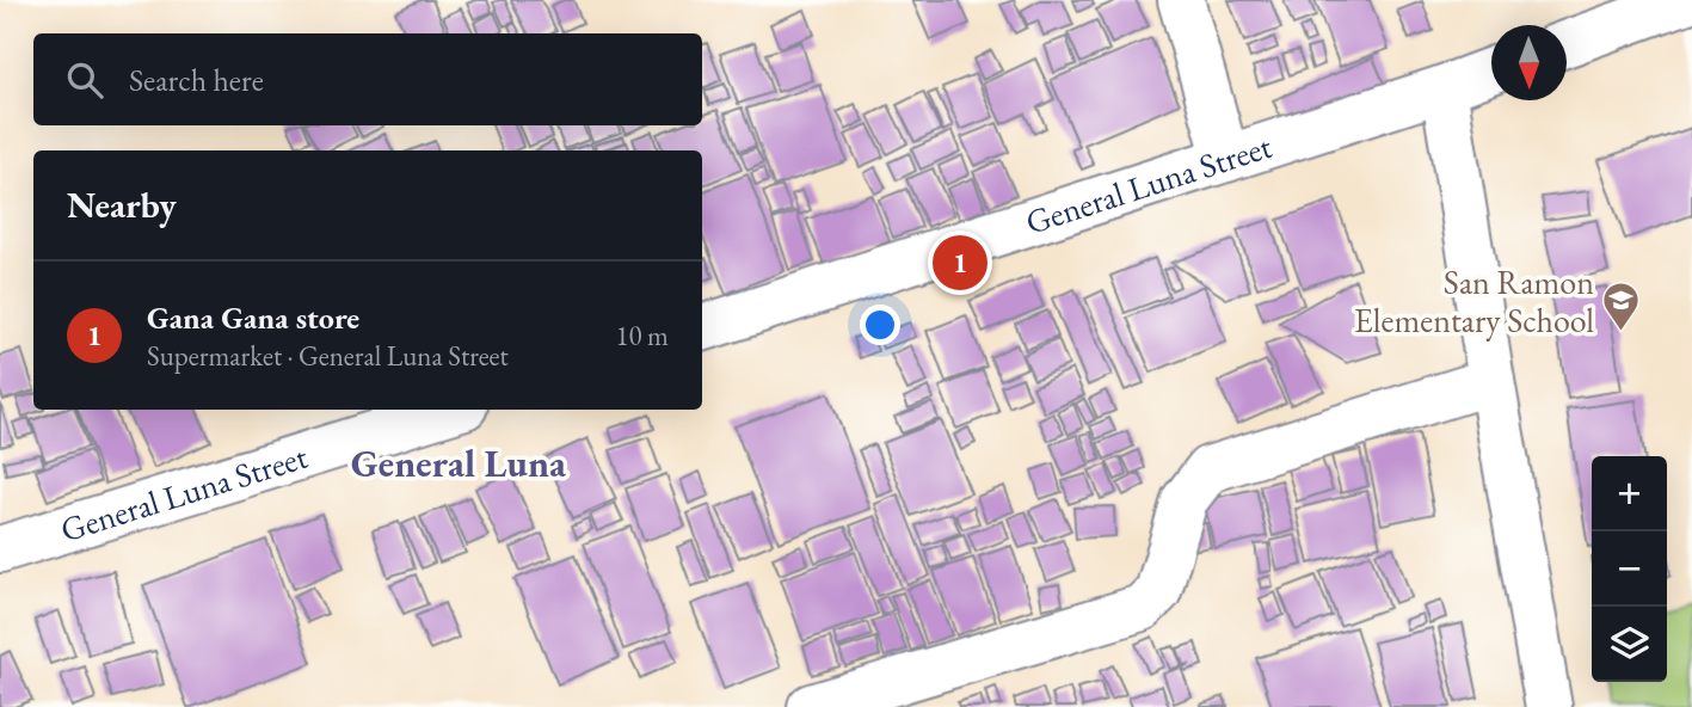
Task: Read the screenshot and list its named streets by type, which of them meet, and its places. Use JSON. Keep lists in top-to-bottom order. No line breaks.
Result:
{"streets":{"main road":["General Luna Street"]},"districts":["General Luna"],"places":{"school or university":["San Ramon Elementary School"]},"north":"bottom","page":{"search":"Search here","heading":"Nearby","pins":"1","list":[{"mark":"1","name":"Gana Gana store","note":"Supermarket · General Luna Street","value":"10 m"}],"map_buttons":["+","−"]}}
